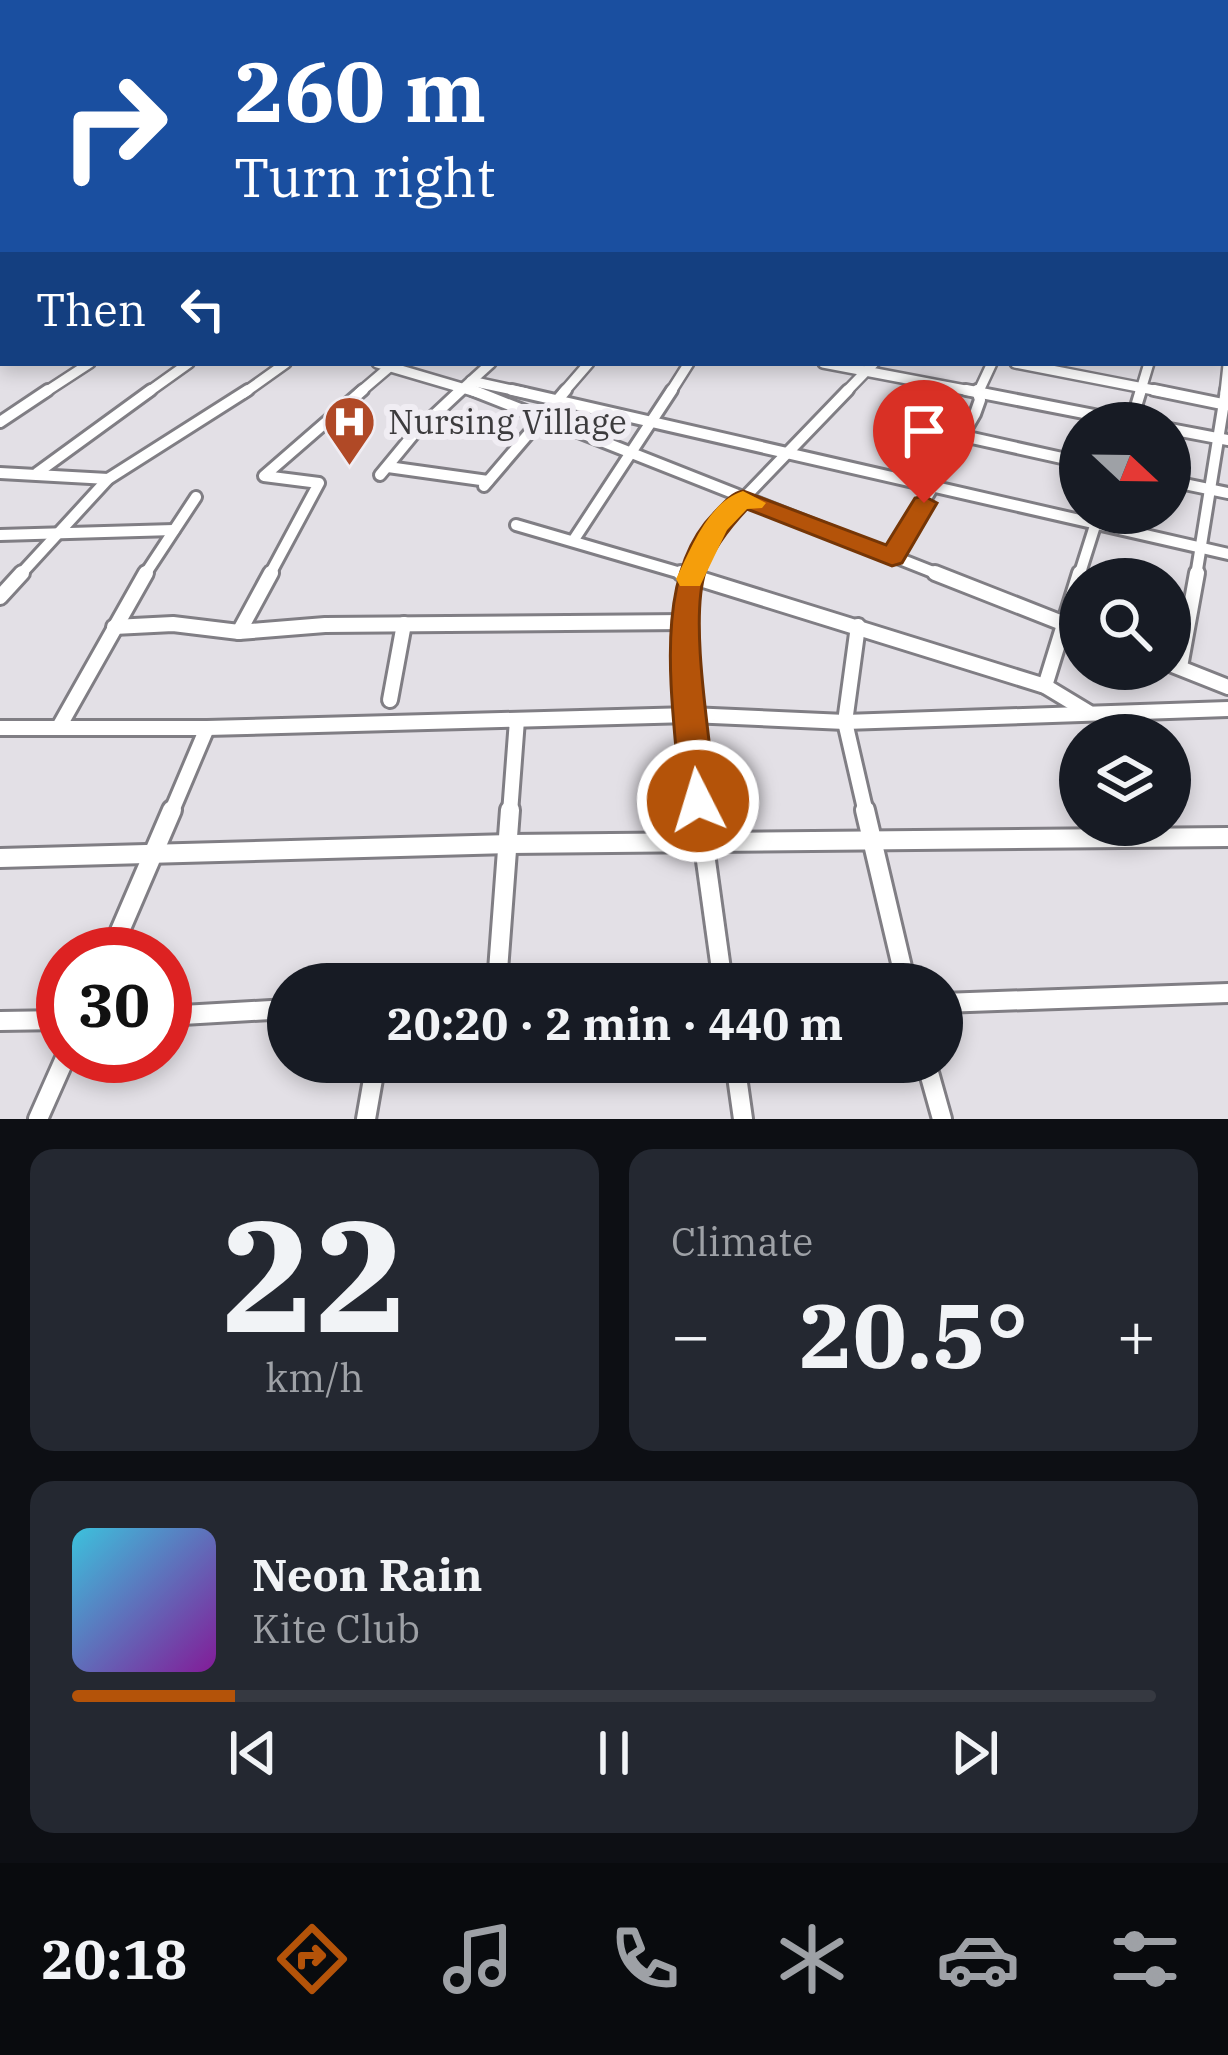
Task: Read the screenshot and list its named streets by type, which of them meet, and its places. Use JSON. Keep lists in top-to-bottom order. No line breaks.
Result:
{"places":{"hospital":["Nursing Village"]},"north":"right","page":{"turn":["260 m","Turn right"],"then":"Then","limit":"30","trip":"20:20 · 2 min · 440 m","tile":[["22","km/h"],"Climate"],"heat":["−","20.5°","+"],"song":["Neon Rain","Kite Club"],"tabs":"20:18"}}
